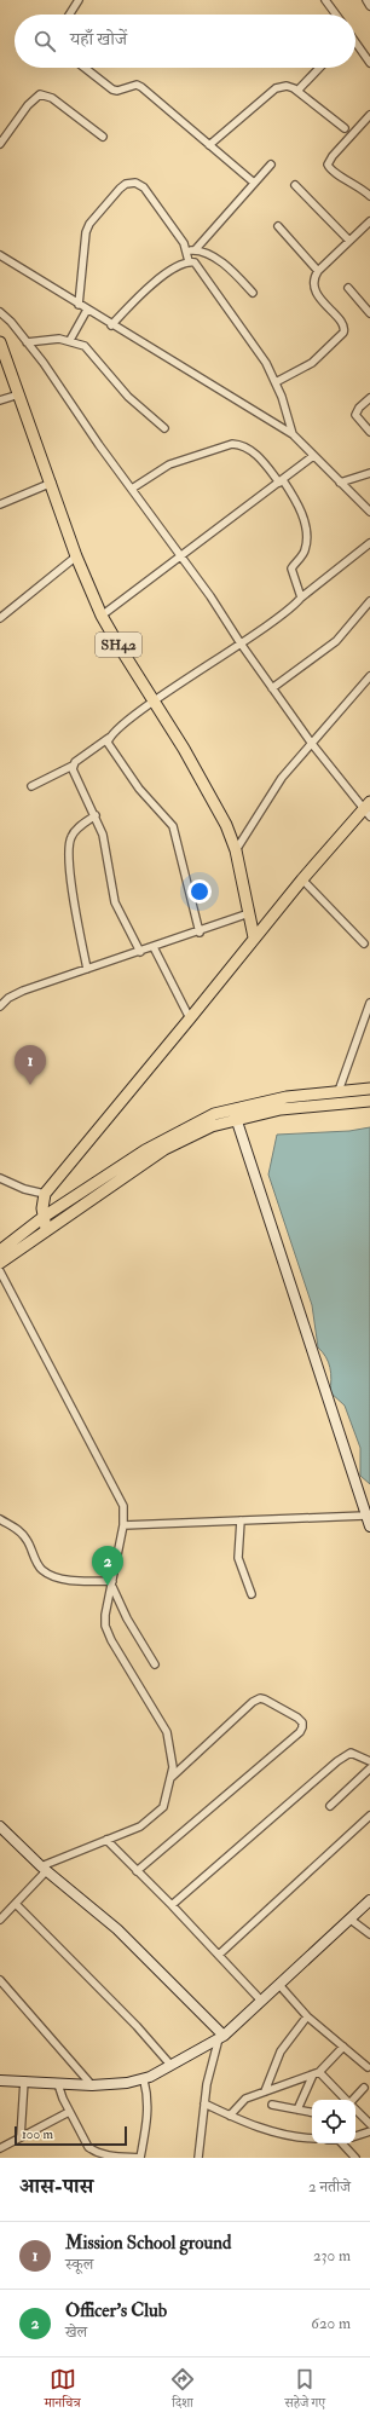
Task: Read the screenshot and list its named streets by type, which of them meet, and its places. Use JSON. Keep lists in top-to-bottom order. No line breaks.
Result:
{"streets":{"main road":["SH42"]},"scale_bar":"100 m","page":{"search":"यहाँ खोजें","pins":["1","2"],"scale":"100 m","heading":["आस-पास","2 नतीजे"],"list":[{"mark":"1","name":"Mission School ground","note":"स्कूल","value":"230 m"},{"mark":"2","name":"Officer's Club","note":"खेल","value":"620 m"}],"nav":["मानचित्र","दिशा","सहेजे गए"]}}
